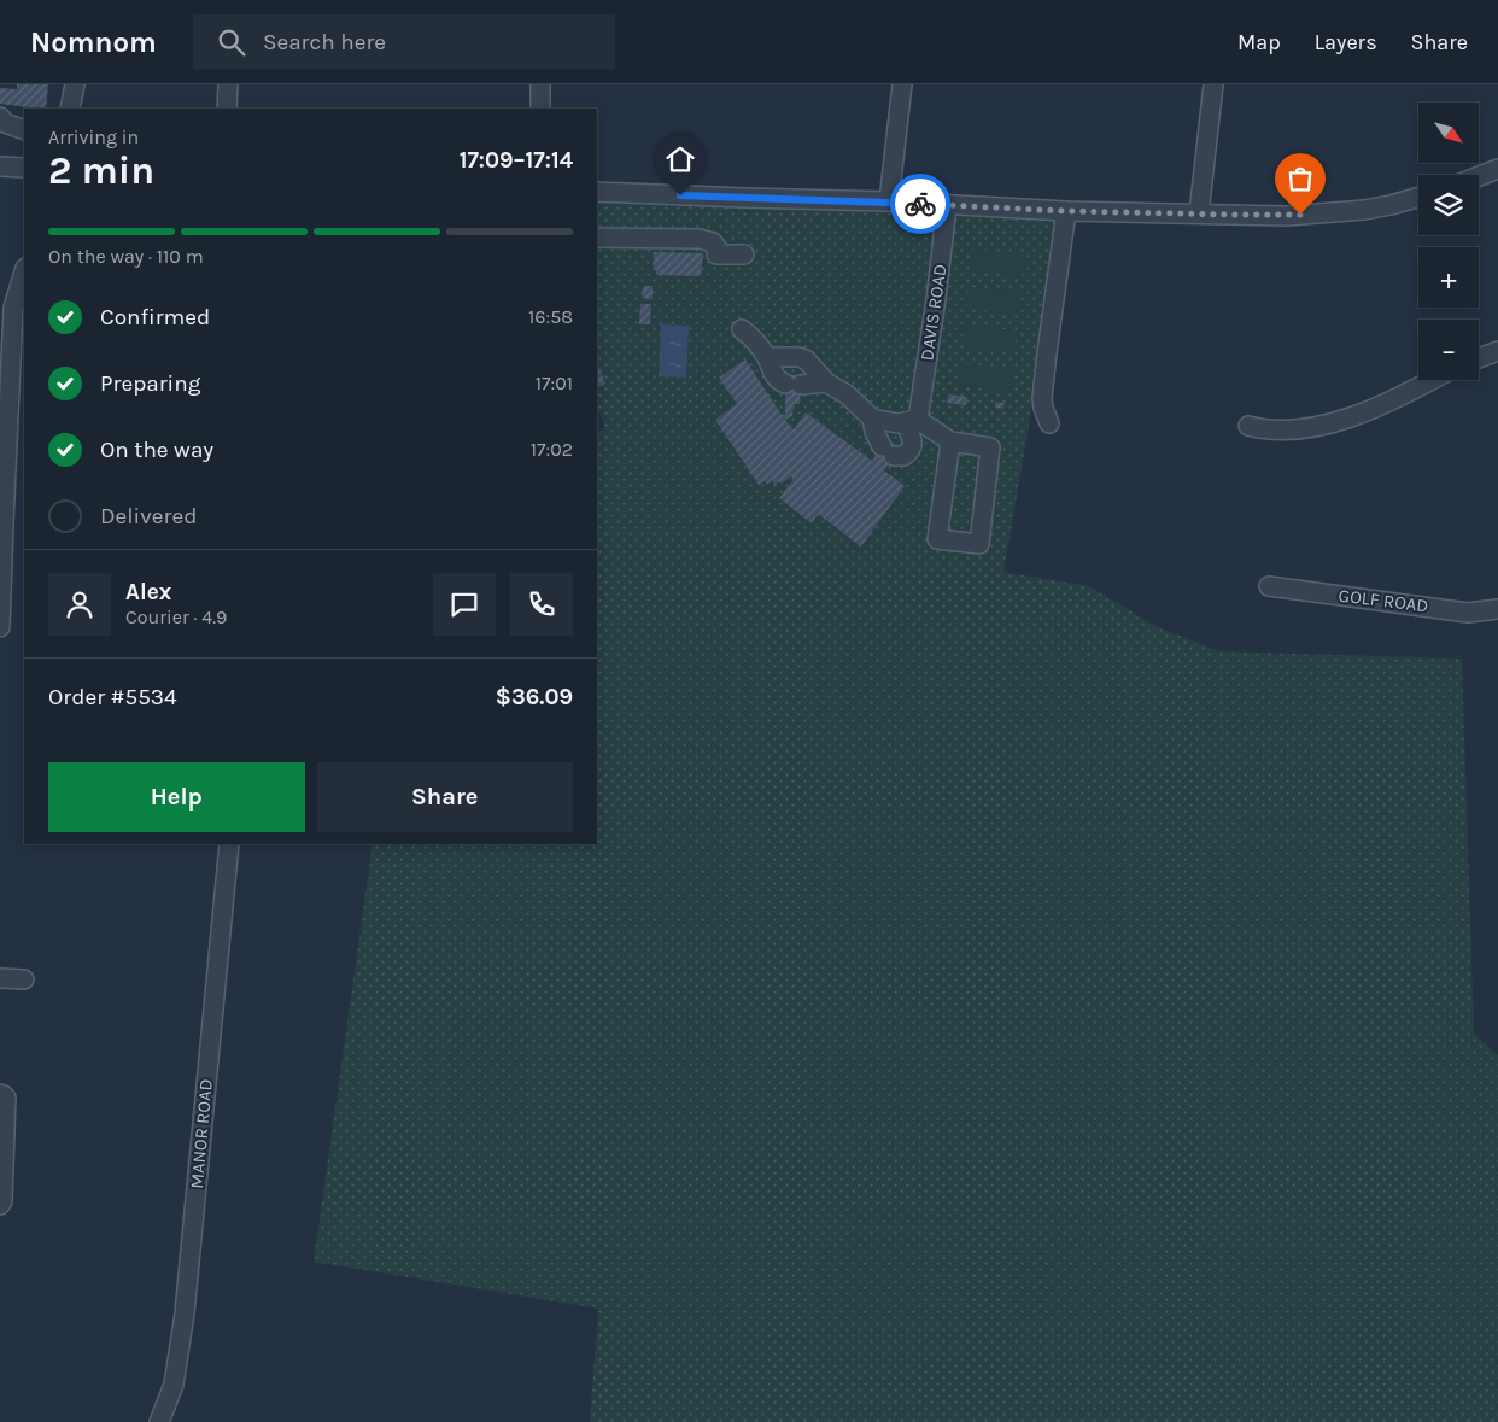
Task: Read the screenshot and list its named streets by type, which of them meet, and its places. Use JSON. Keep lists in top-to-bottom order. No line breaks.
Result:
{"streets":{"street":["DAVIS ROAD","GOLF ROAD","MANOR ROAD"]},"north":"bottom right","page":{"header":"Nomnom","search":"Search here","nav":["Map","Layers","Share"],"map_buttons":["+","−"],"heading":["2 min","Arriving in","17:09–17:14"],"panel":["Alex","Courier · 4.9","Order #5534","$36.09"],"bar":"On the way · 110 m","list":[["Confirmed","16:58"],["Preparing","17:01"],["On the way","17:02"],"Delivered"],"buttons":["Help","Share"]}}
